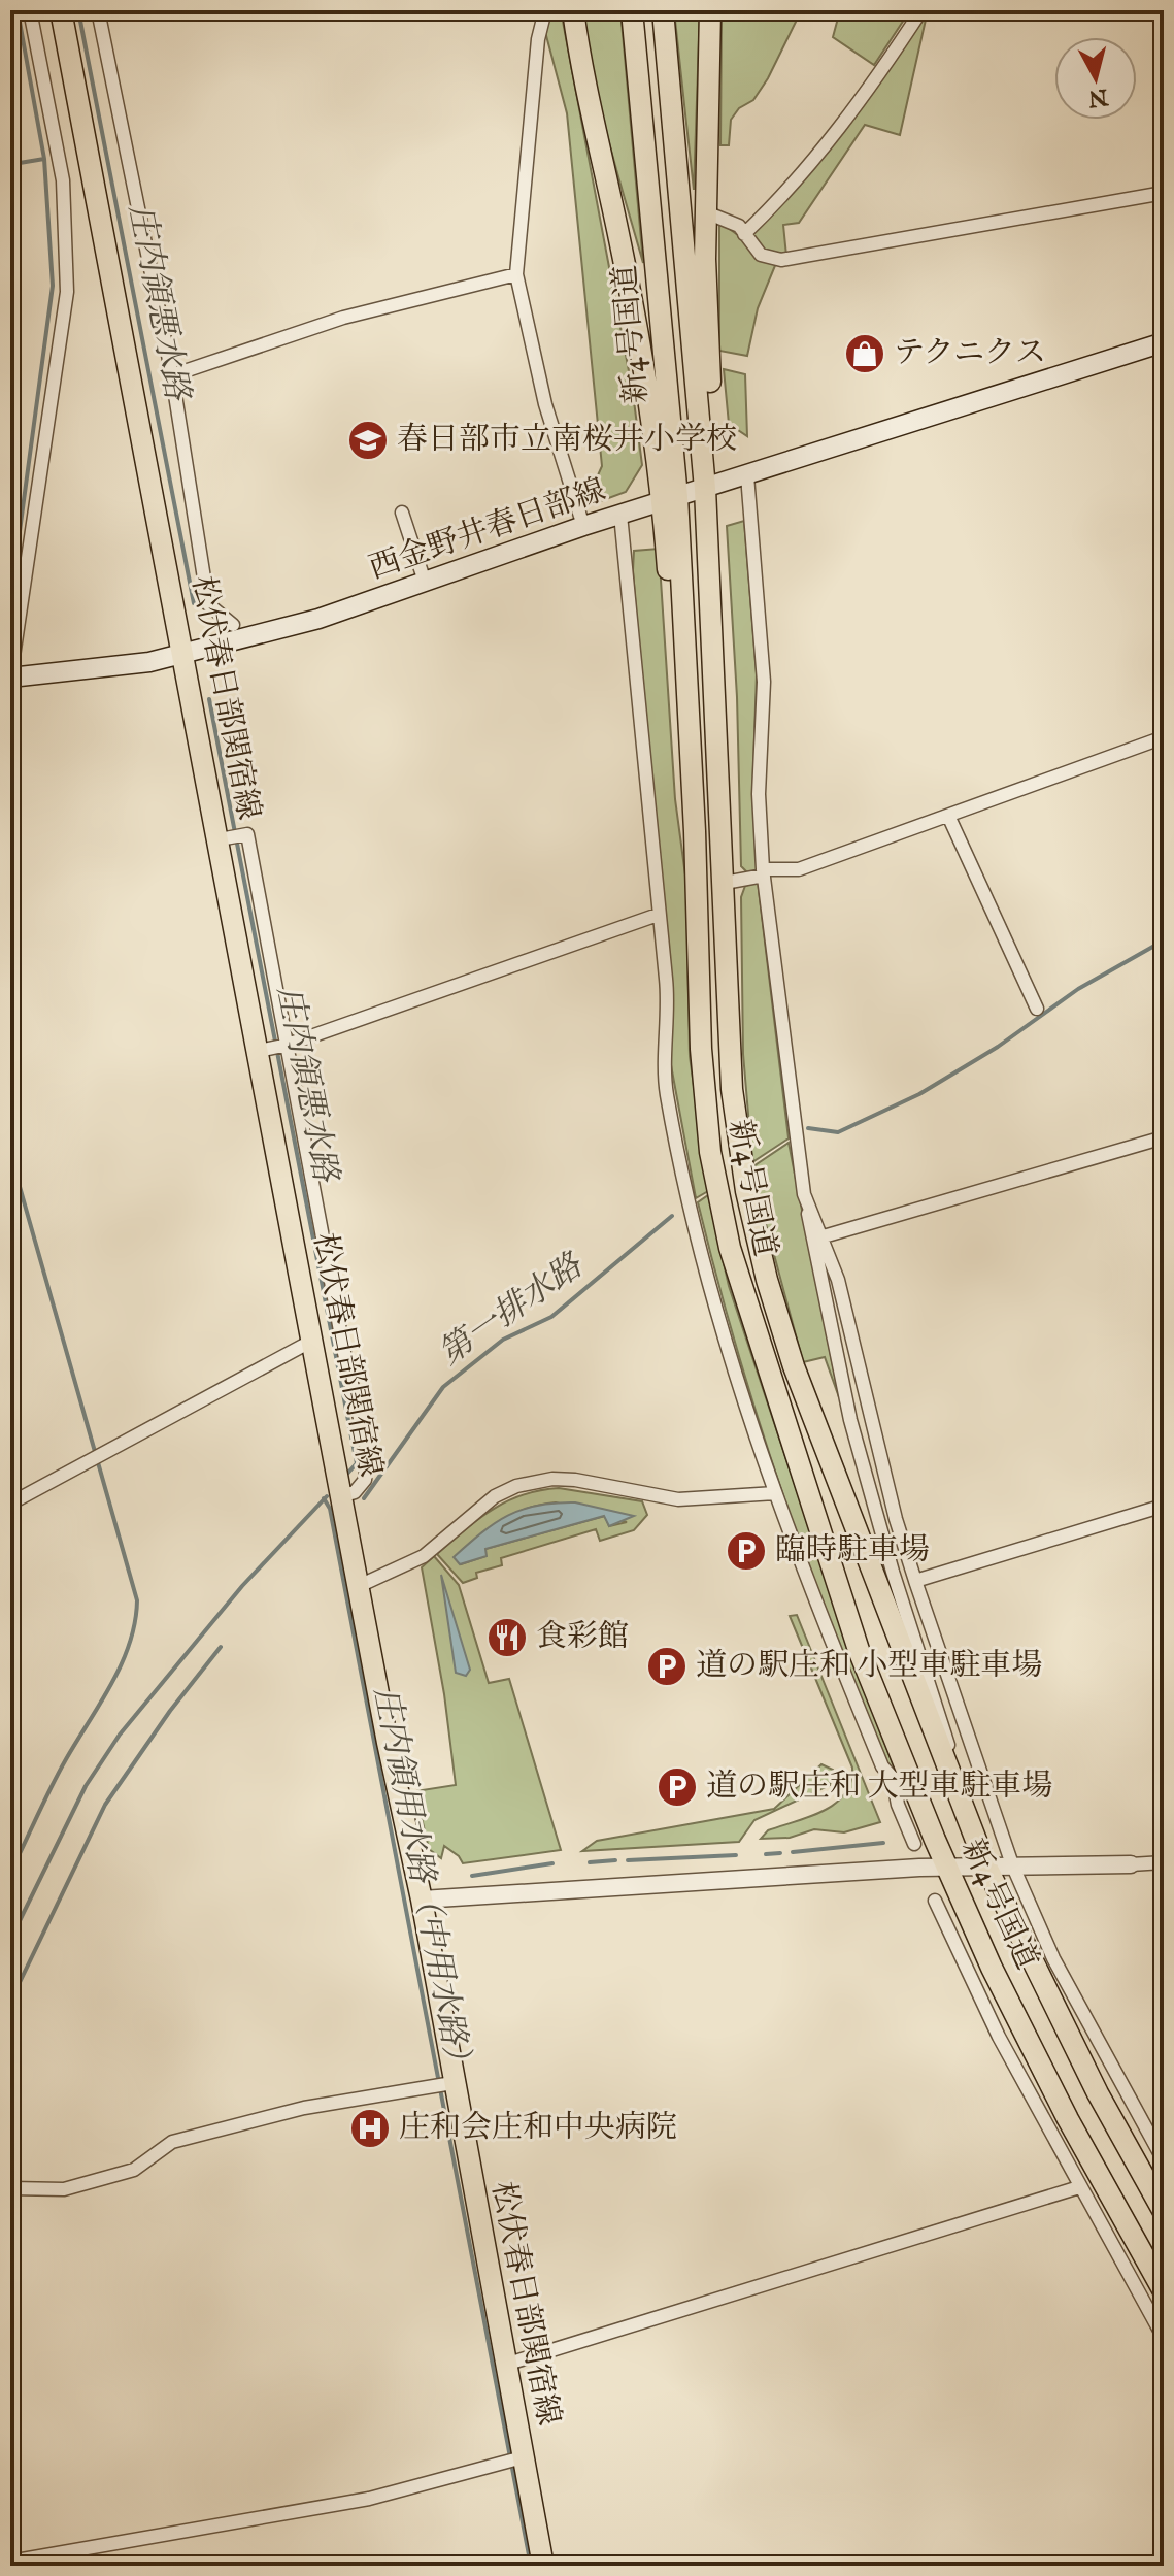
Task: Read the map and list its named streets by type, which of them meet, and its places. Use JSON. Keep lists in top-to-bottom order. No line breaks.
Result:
{"streets":{"main road":["新4号国道","西金野井春日部線","松伏春日部関宿線"]},"crossings":[["新4号国道","西金野井春日部線"],["西金野井春日部線","松伏春日部関宿線"]],"water":["庄内領悪水路","第一排水路","庄内領用水路（中用水路）"],"places":{"shop":["テクニクス"],"school or university":["春日部市立南桜井小学校"],"parking":["臨時駐車場","道の駅庄和 小型車駐車場","道の駅庄和 大型車駐車場"],"restaurant":["食彩館"],"hospital":["庄和会庄和中央病院"]},"north":"bottom"}
